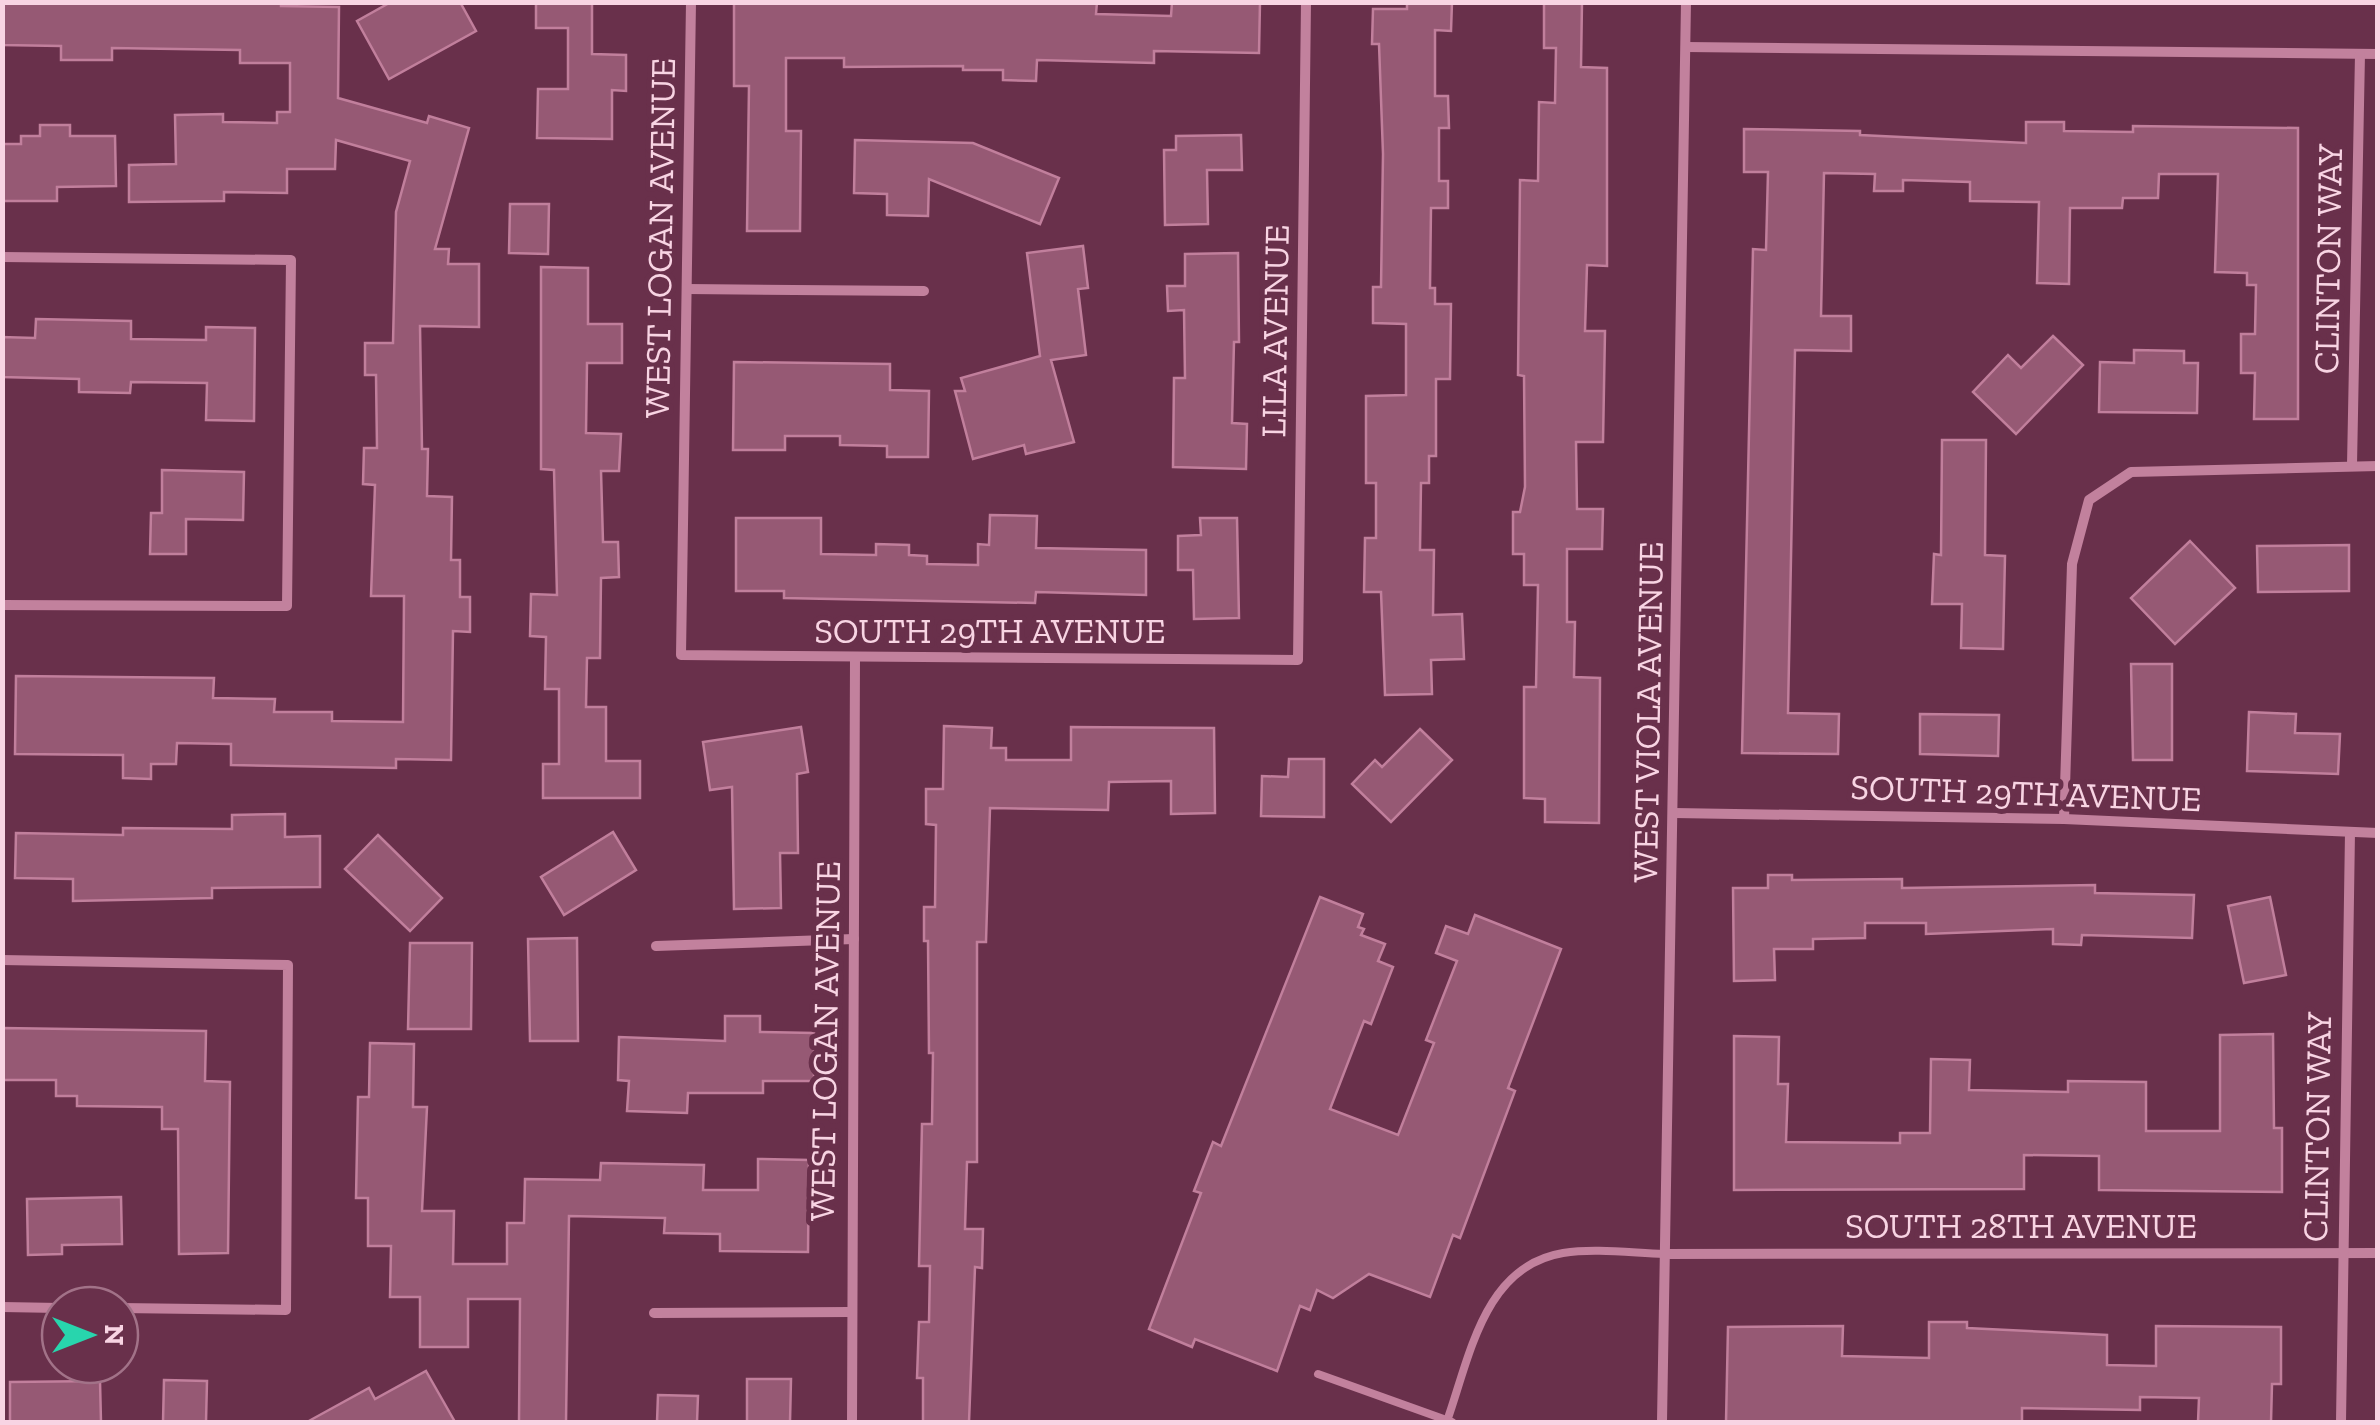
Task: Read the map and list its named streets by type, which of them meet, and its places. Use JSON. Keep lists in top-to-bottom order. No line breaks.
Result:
{"streets":{"street":["WEST LOGAN AVENUE","CLINTON WAY","LILA AVENUE","SOUTH 29TH AVENUE","WEST VIOLA AVENUE","SOUTH 28TH AVENUE"]},"crossings":[["WEST LOGAN AVENUE","SOUTH 29TH AVENUE"],["CLINTON WAY","SOUTH 29TH AVENUE"],["CLINTON WAY","SOUTH 28TH AVENUE"],["LILA AVENUE","SOUTH 29TH AVENUE"],["SOUTH 29TH AVENUE","WEST VIOLA AVENUE"],["WEST VIOLA AVENUE","SOUTH 28TH AVENUE"]],"north":"right"}
